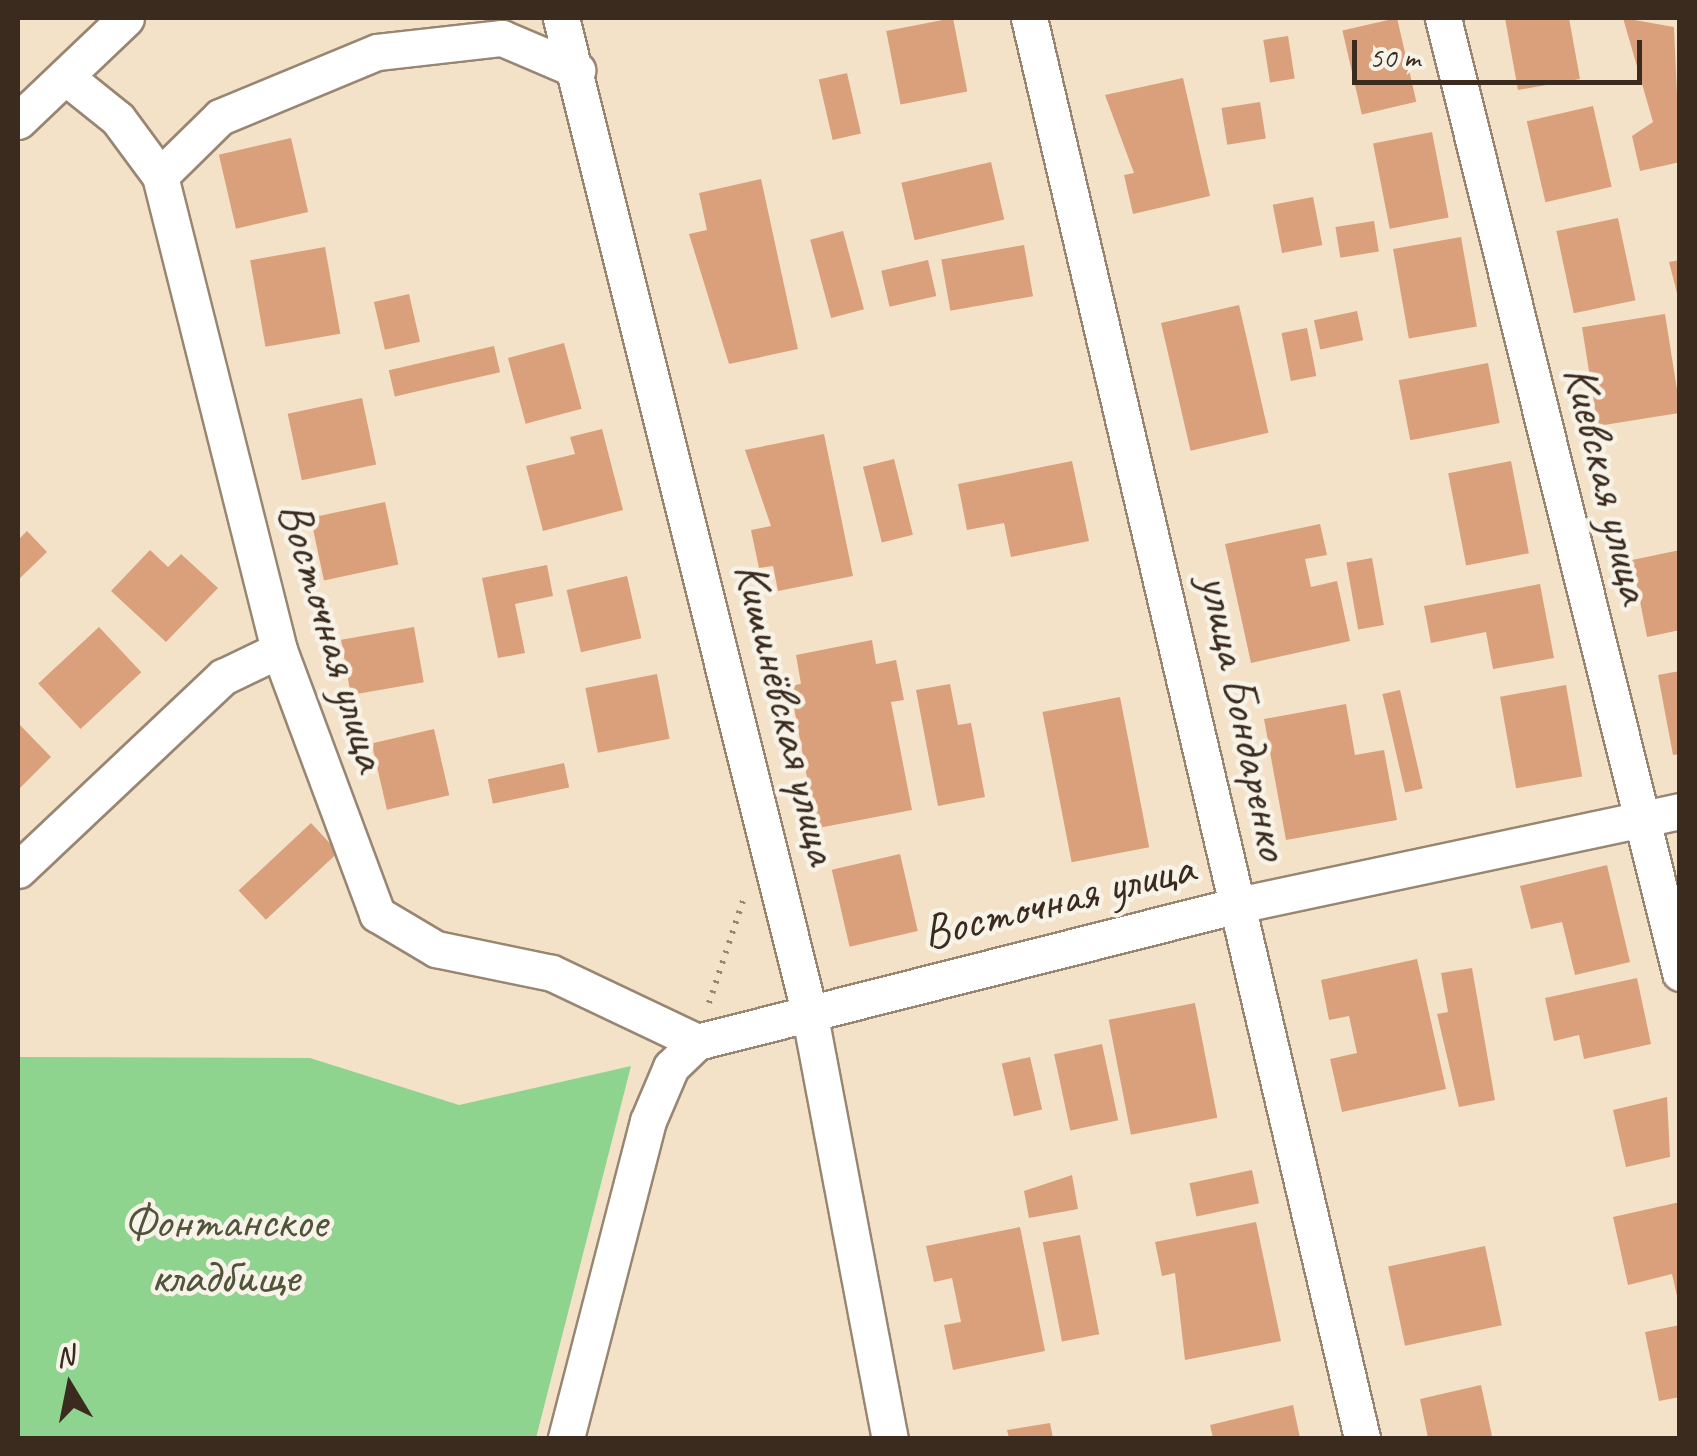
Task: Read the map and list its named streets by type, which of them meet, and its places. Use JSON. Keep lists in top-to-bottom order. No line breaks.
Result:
{"streets":{"street":["Киевская улица","Восточная улица","Кишинёвская улица","улица Бондаренко"]},"crossings":[["Киевская улица","Восточная улица"],["Восточная улица","Кишинёвская улица"],["Восточная улица","улица Бондаренко"]],"parks":["Фонтанское кладбище"],"scale_bar":"50 m","north":"top"}
